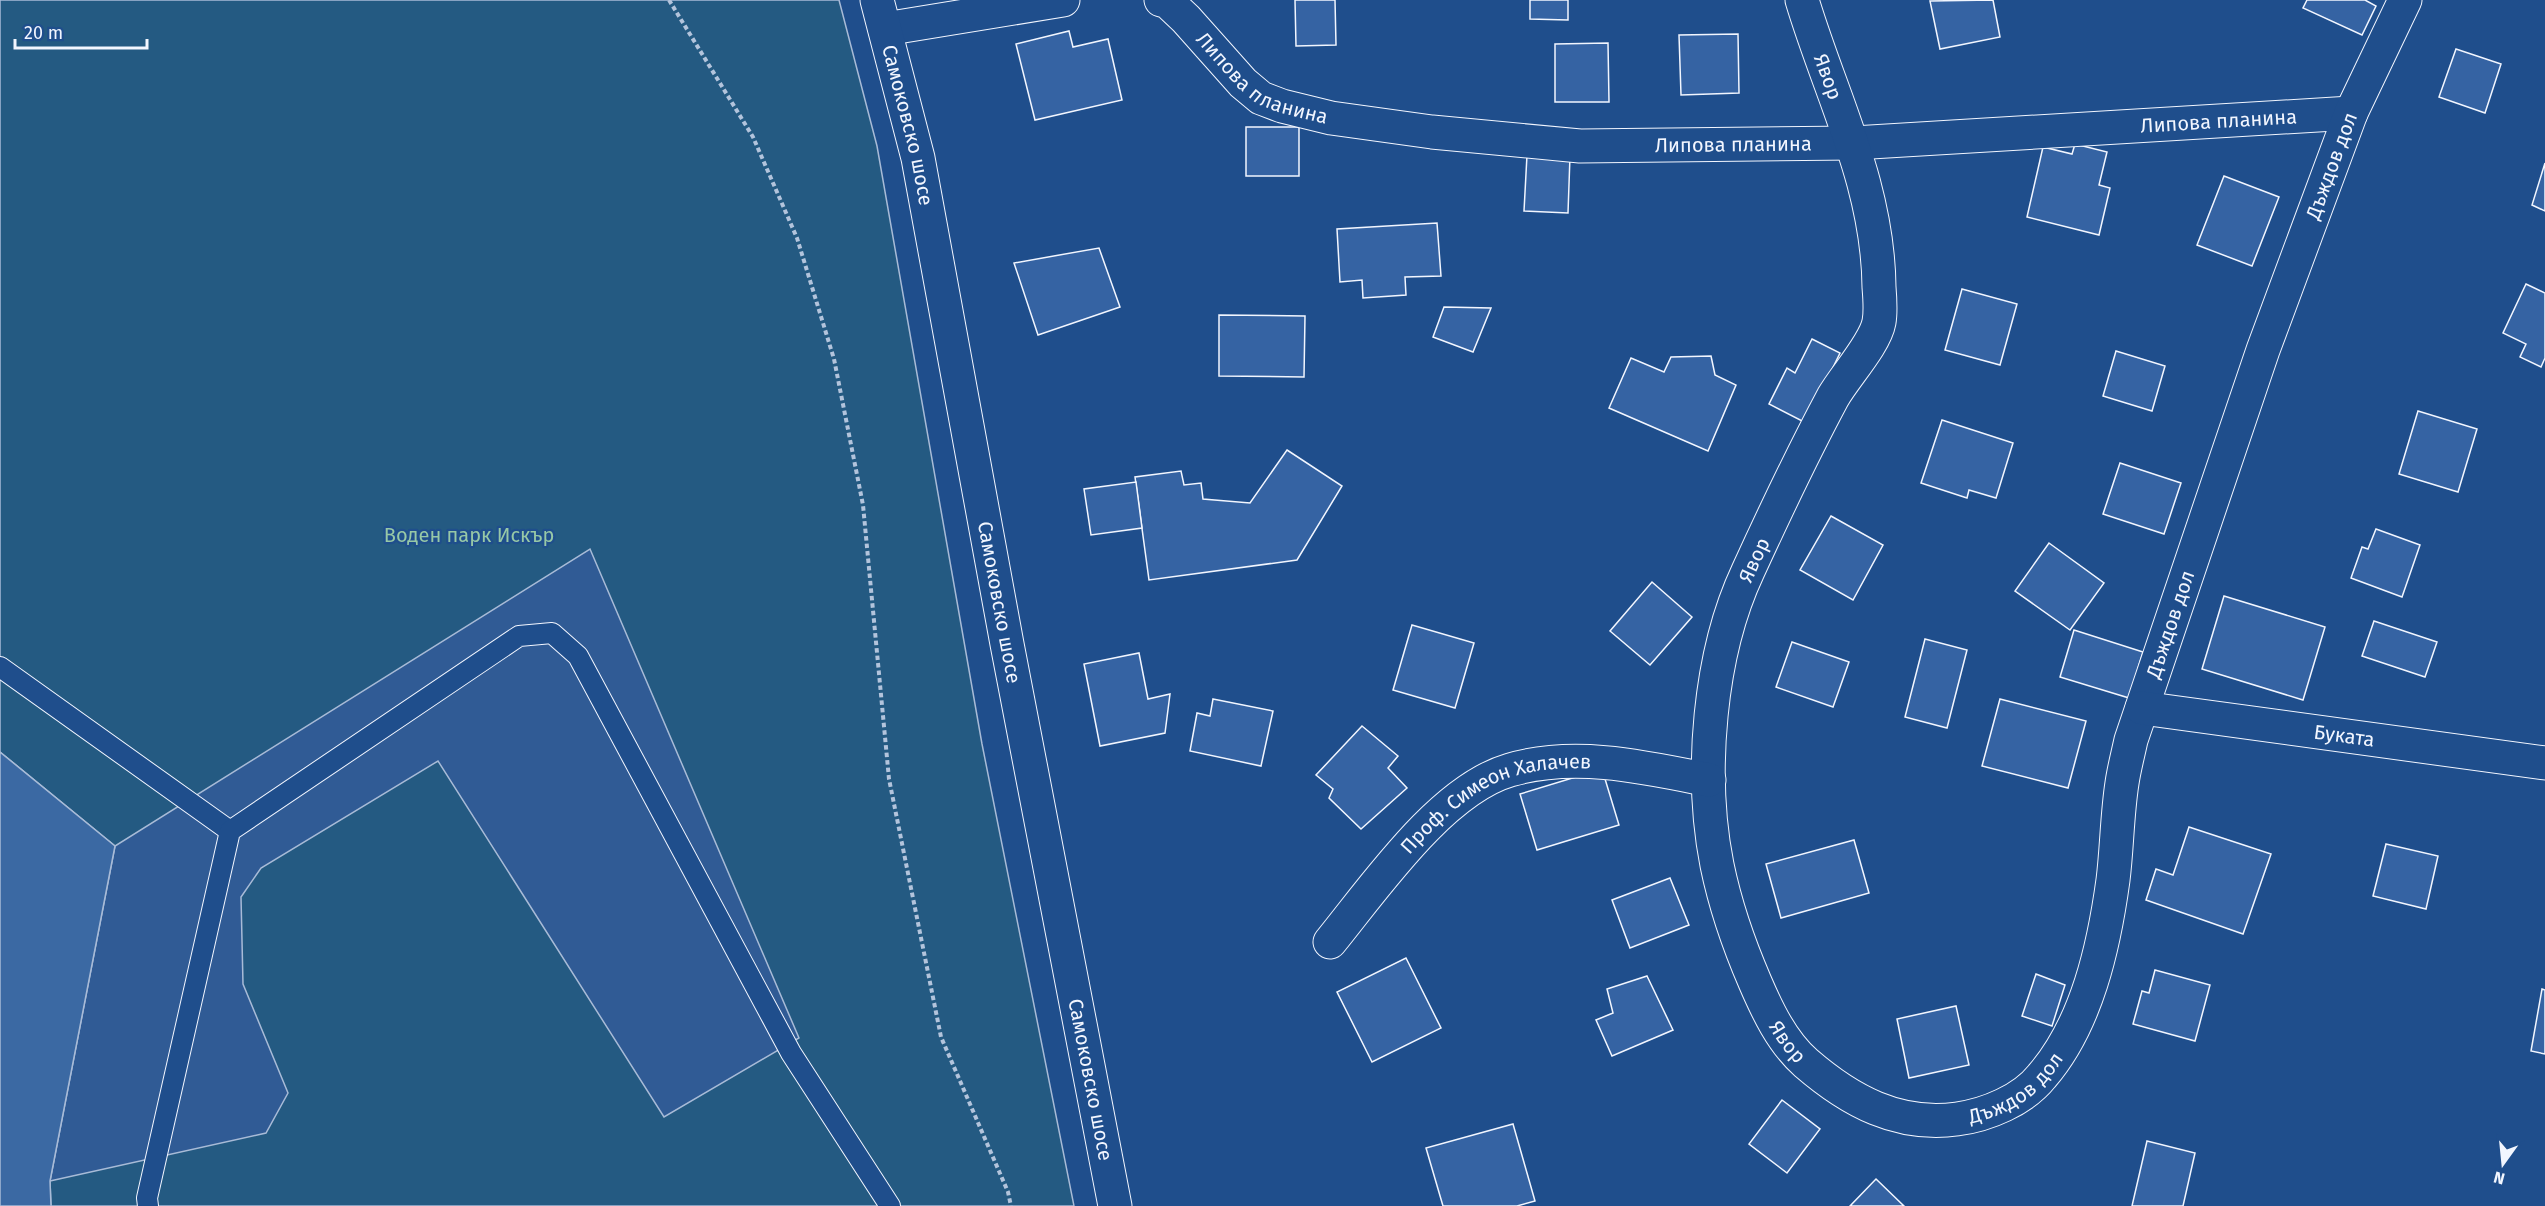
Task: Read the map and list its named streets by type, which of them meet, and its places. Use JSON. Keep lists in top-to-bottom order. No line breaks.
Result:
{"streets":{"street":["Липова планина","Явор","Самоковско шосе","Дъждов дол","Буката","Проф. Симеон Халачев"]},"crossings":[["Липова планина","Явор"],["Липова планина","Дъждов дол"],["Явор","Дъждов дол"],["Явор","Проф. Симеон Халачев"],["Дъждов дол","Буката"]],"parks":["Воден парк Искър"],"scale_bar":"20 m","north":"bottom"}
